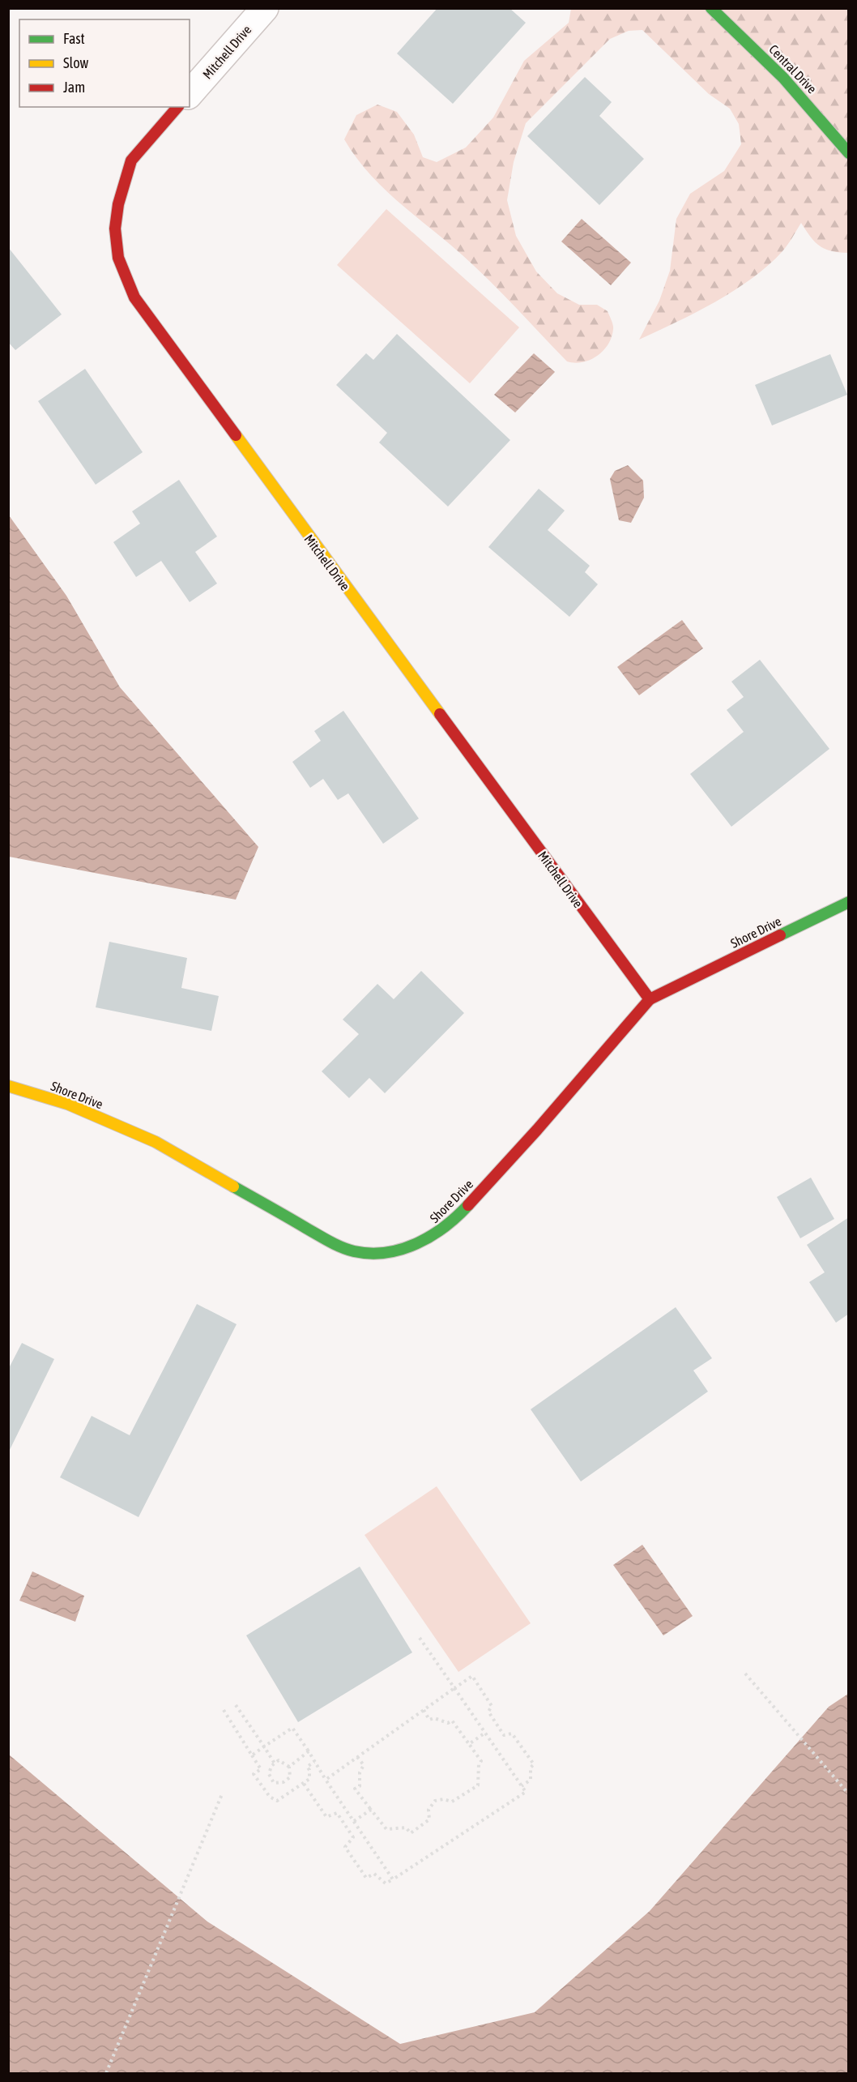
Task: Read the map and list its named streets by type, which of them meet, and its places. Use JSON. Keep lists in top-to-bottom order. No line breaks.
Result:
{"streets":{"street":["Mitchell Drive","Central Drive","Shore Drive"]},"crossings":[["Mitchell Drive","Shore Drive"]],"legend":["Fast","Slow","Jam"]}
